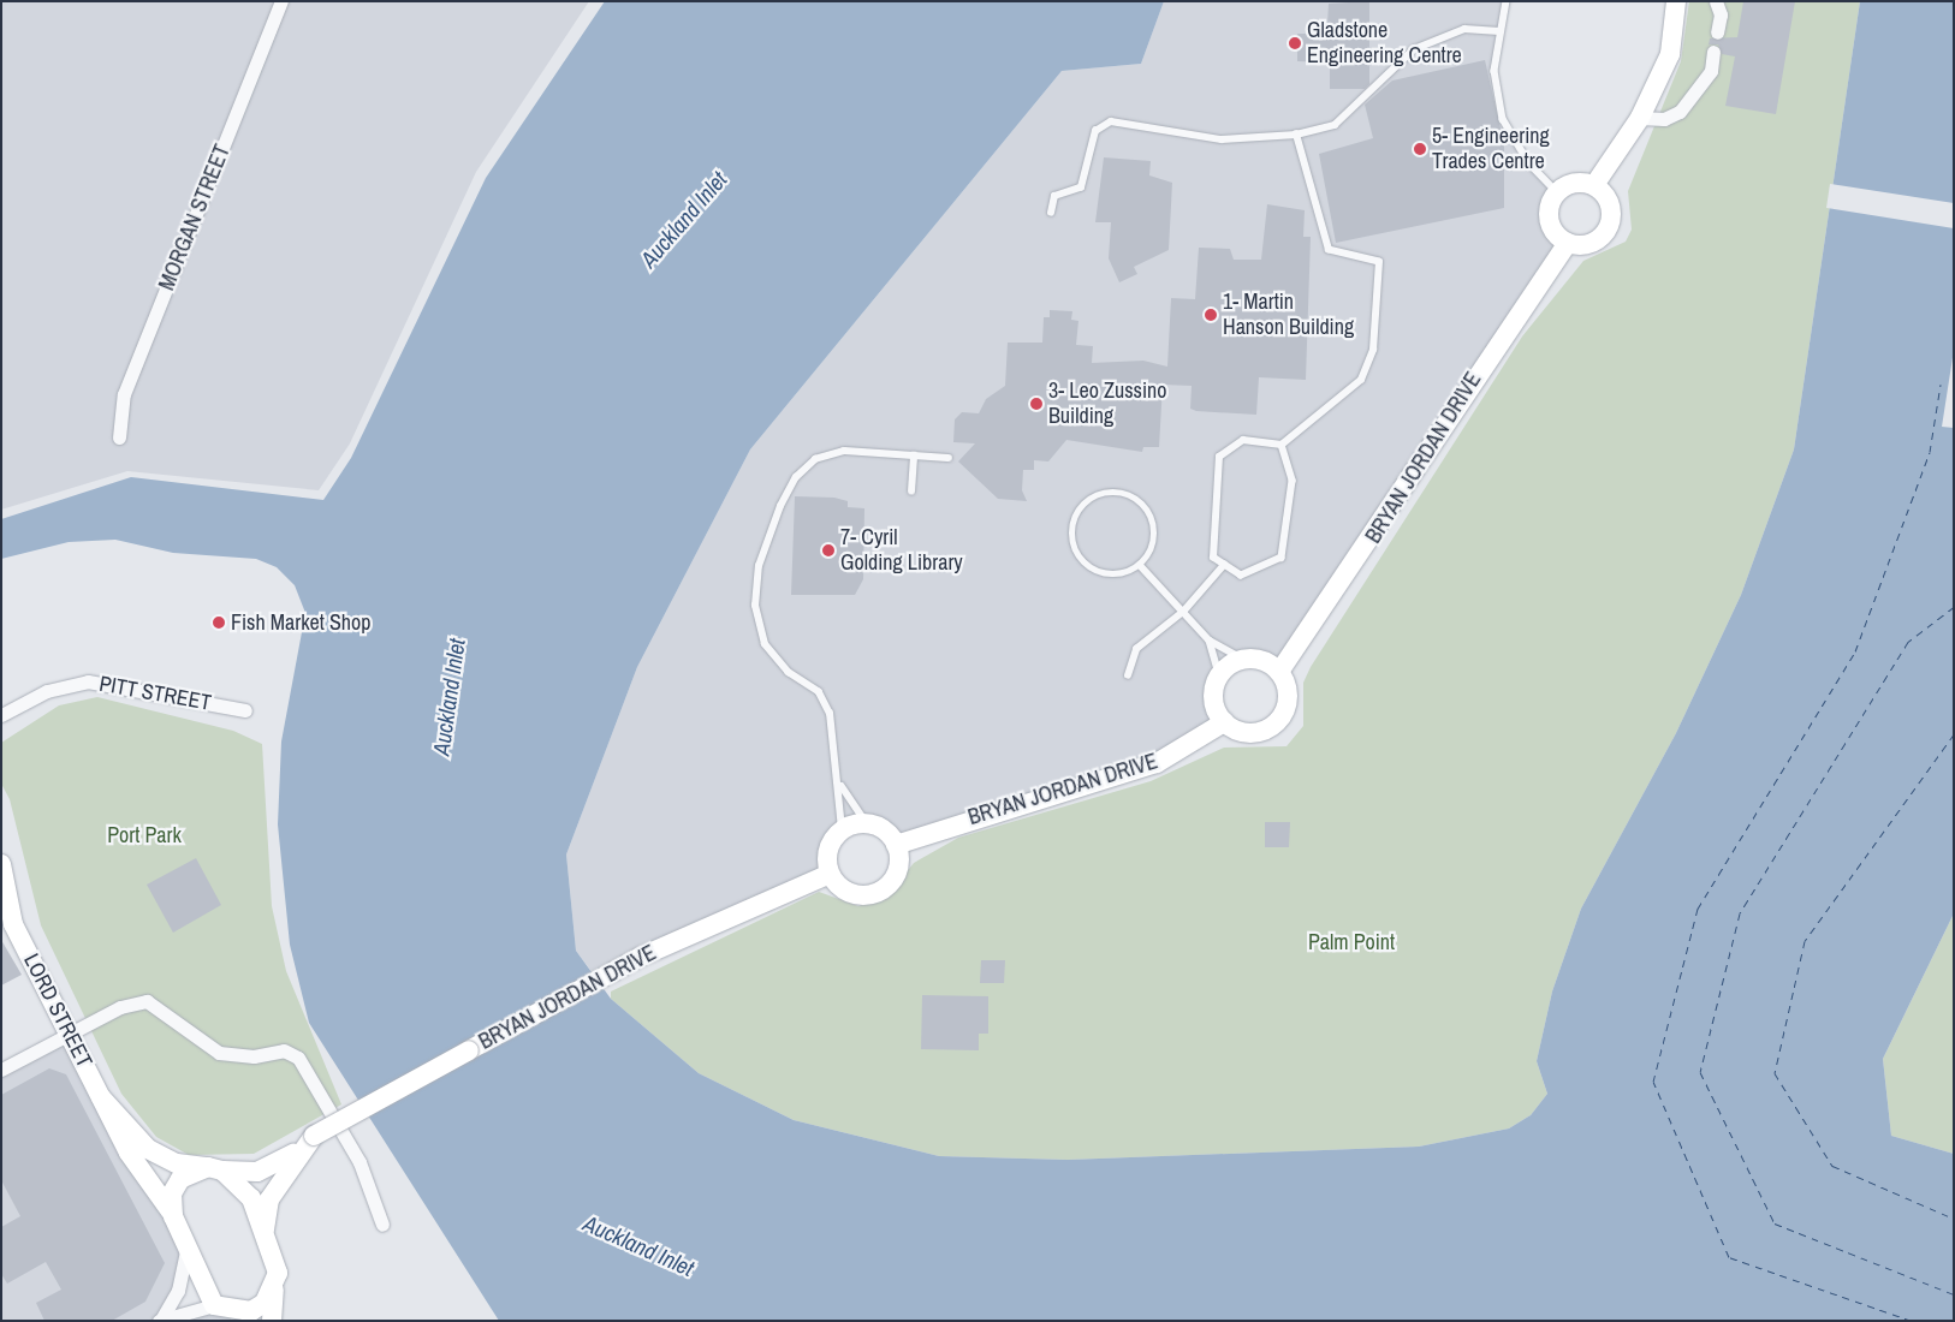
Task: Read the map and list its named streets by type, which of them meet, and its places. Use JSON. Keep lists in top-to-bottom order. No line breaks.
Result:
{"streets":{"main road":["BRYAN JORDAN DRIVE","LORD STREET"],"street":["MORGAN STREET","PITT STREET"]},"crossings":[["BRYAN JORDAN DRIVE","LORD STREET"]],"water":["Auckland Inlet"],"parks":["Port Park","Palm Point"],"places":["Gladstone Engineering Centre","5- Engineering Trades Centre","1- Martin Hanson Building","3- Leo Zussino Building","7- Cyril Golding Library","Fish Market Shop"]}
